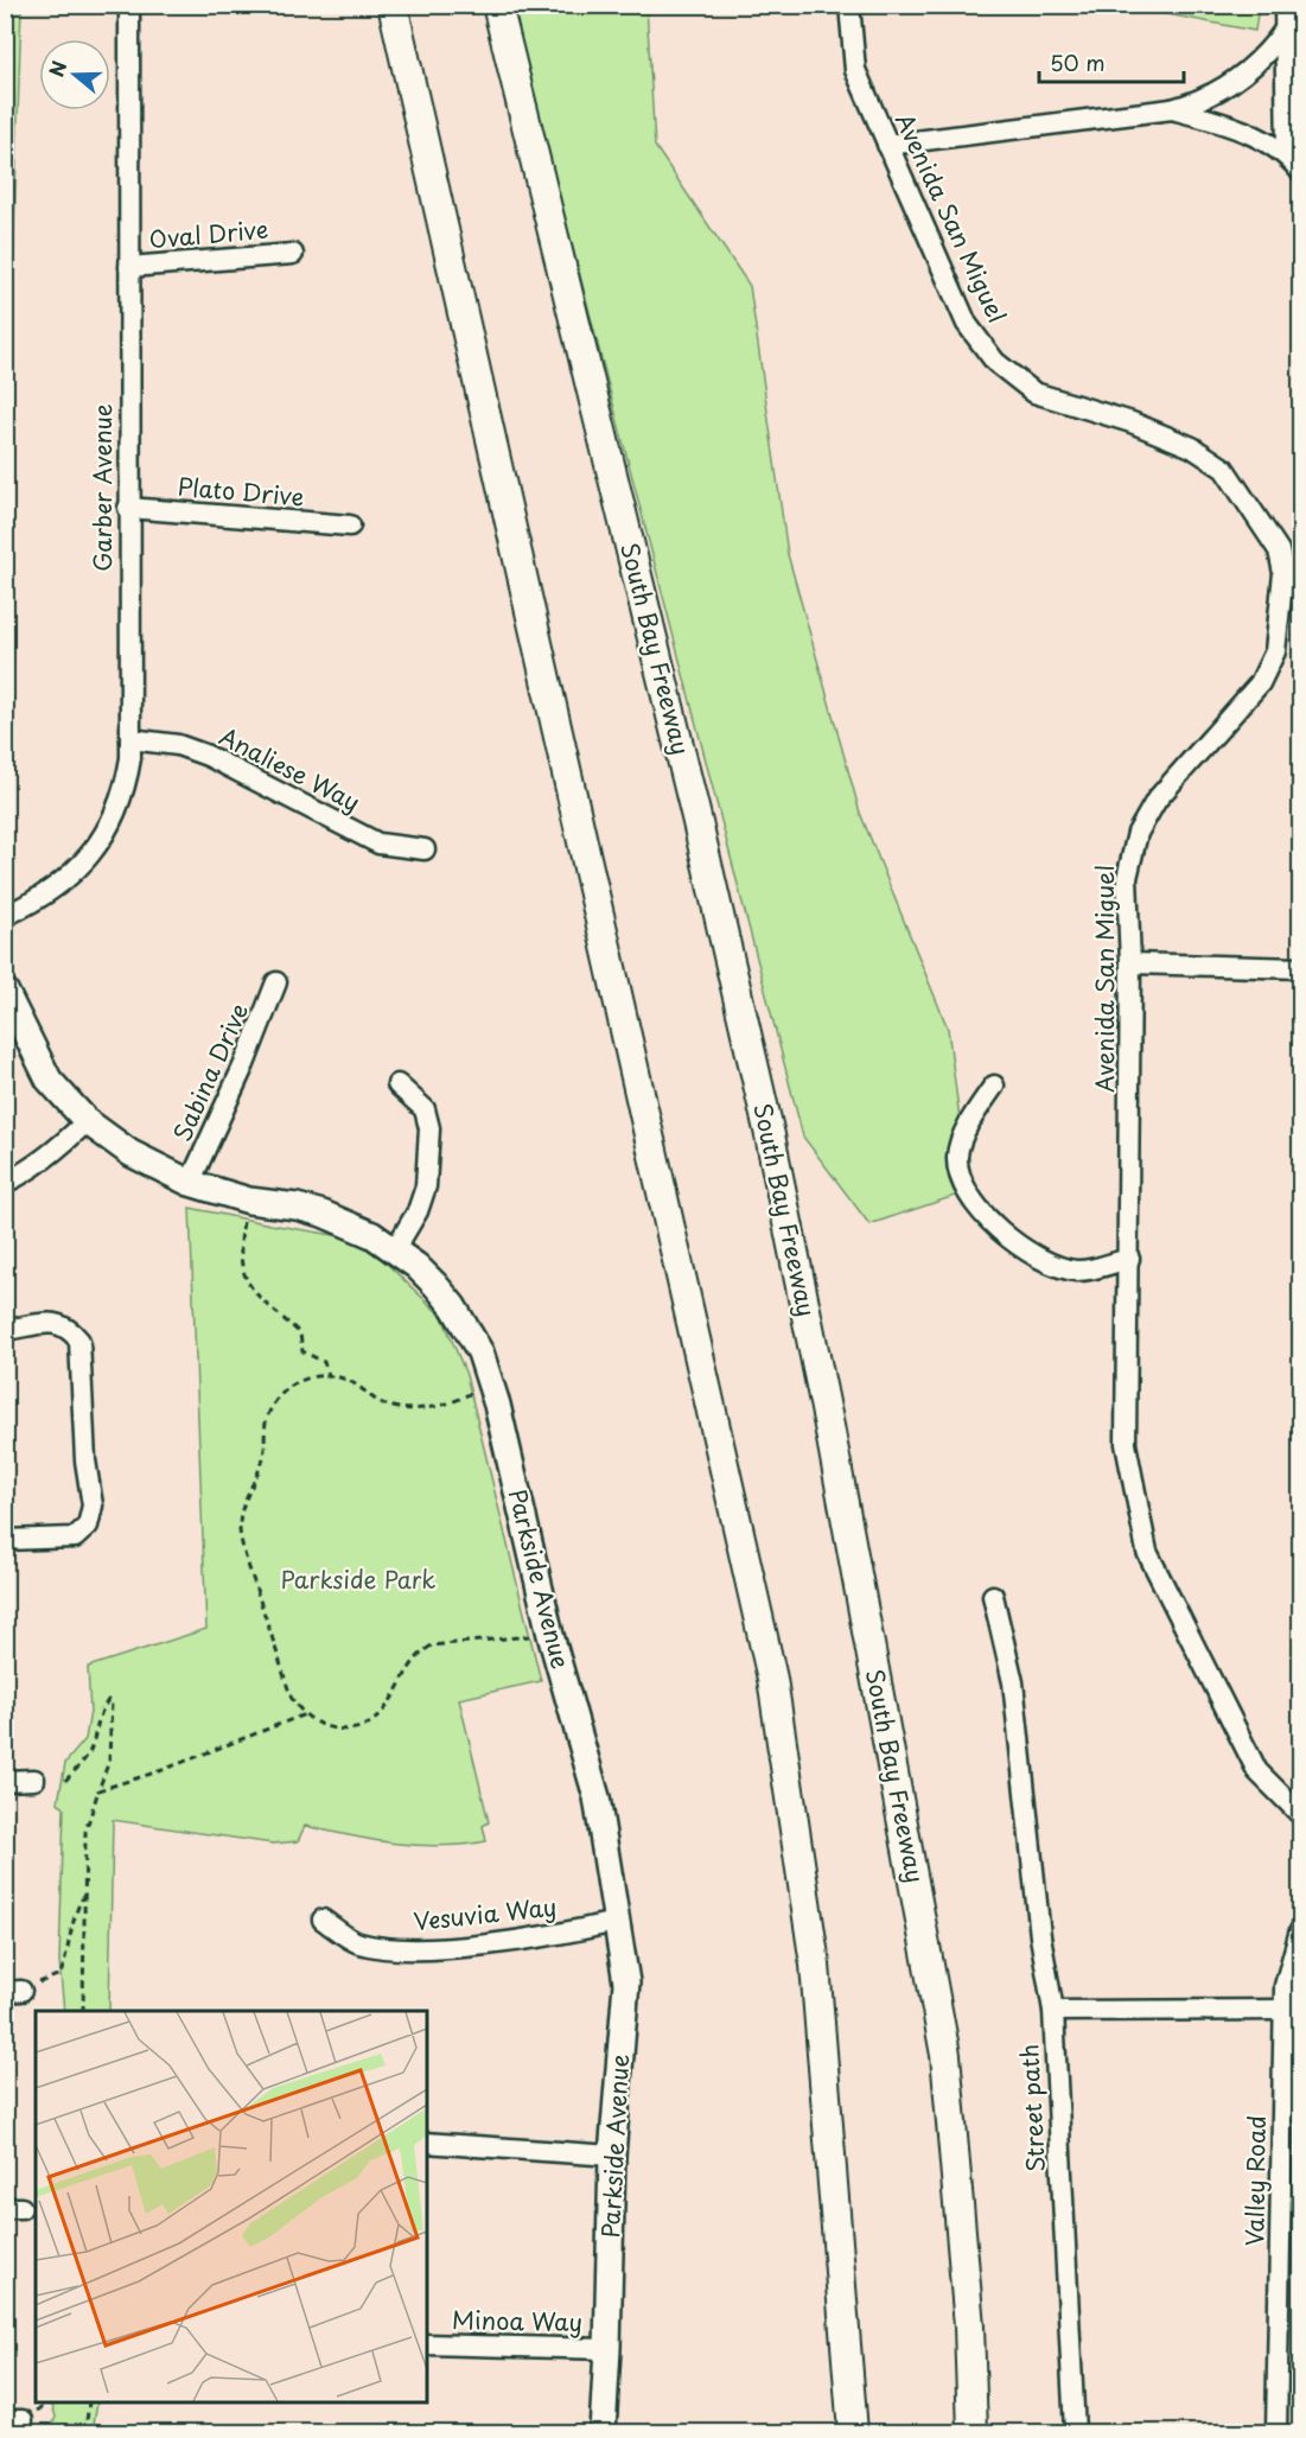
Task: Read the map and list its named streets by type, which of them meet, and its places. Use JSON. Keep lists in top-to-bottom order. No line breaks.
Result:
{"streets":{"highway":["South Bay Freeway"],"main road":["Parkside Avenue"],"street":["Avenida San Miguel","Oval Drive","Garber Avenue","Plato Drive","Analiese Way","Sabina Drive","Vesuvia Way","Street path","Valley Road","Minoa Way"]},"crossings":[["Oval Drive","Garber Avenue"],["Garber Avenue","Plato Drive"],["Garber Avenue","Analiese Way"],["Sabina Drive","Parkside Avenue"],["Parkside Avenue","Vesuvia Way"],["Parkside Avenue","Minoa Way"],["Street path","Valley Road"]],"parks":["Parkside Park"],"scale_bar":"50 m","north":"left"}
